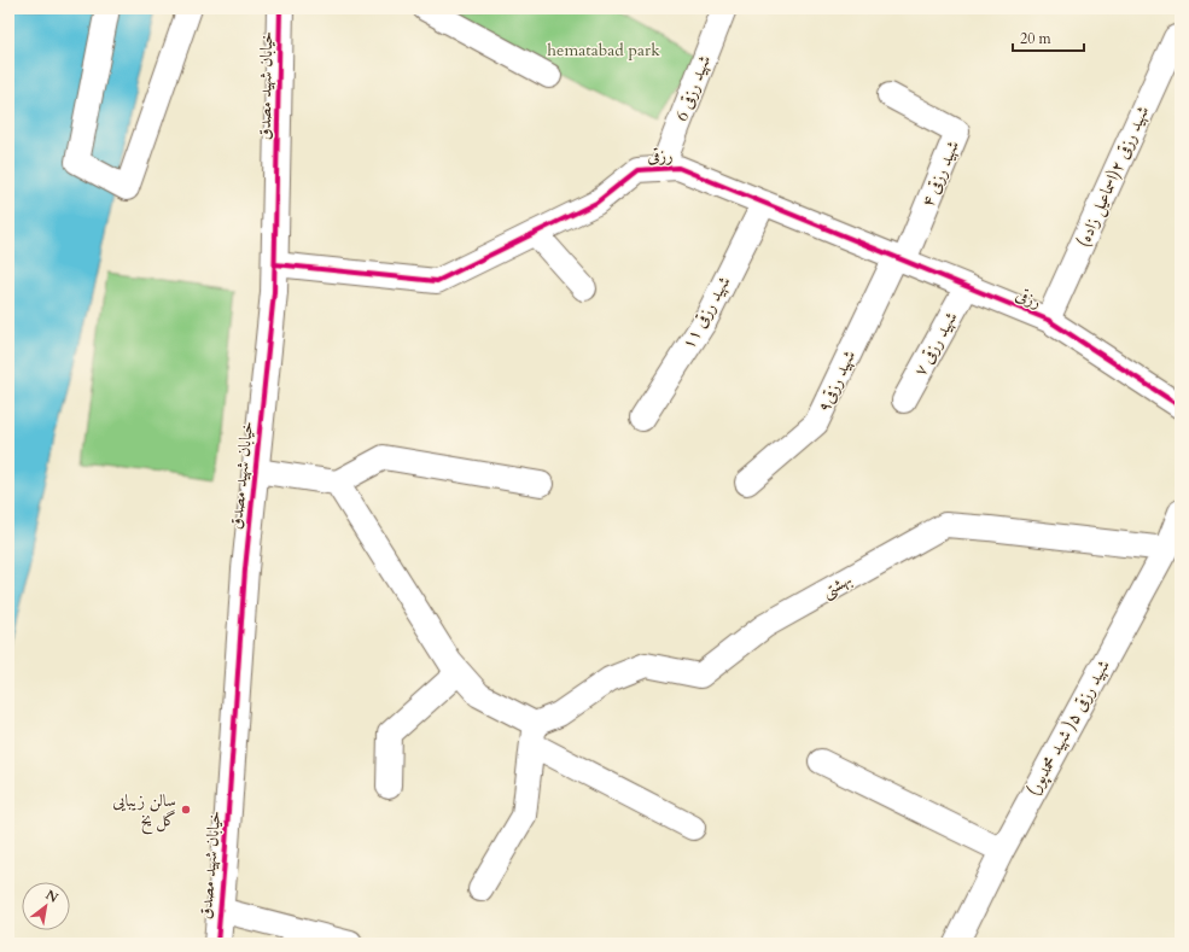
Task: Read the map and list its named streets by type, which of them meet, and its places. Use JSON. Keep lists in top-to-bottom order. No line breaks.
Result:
{"streets":{"street":["خیابان شهید مصدق","شهید رزقی 6","رزقی","شهید رزقی ۴","شهید رزقی ۲(اسماعیل زاده)","شهید رزقی ۱۱","شهید رزقی ۷","شهید رزقی۹","بهشتی","شهید رزقی ۵( شهید محمدپور)"]},"crossings":[["خیابان شهید مصدق","رزقی"],["شهید رزقی 6","رزقی"],["رزقی","شهید رزقی ۴"],["رزقی","شهید رزقی ۲(اسماعیل زاده)"],["رزقی","شهید رزقی ۱۱"],["رزقی","شهید رزقی ۷"],["رزقی","شهید رزقی۹"],["شهید رزقی ۴","شهید رزقی۹"],["بهشتی","شهید رزقی ۵( شهید محمدپور)"]],"parks":["hematabad park"],"places":["سالن زیبایی گل یخ"],"scale_bar":"20 m","north":"top right"}
